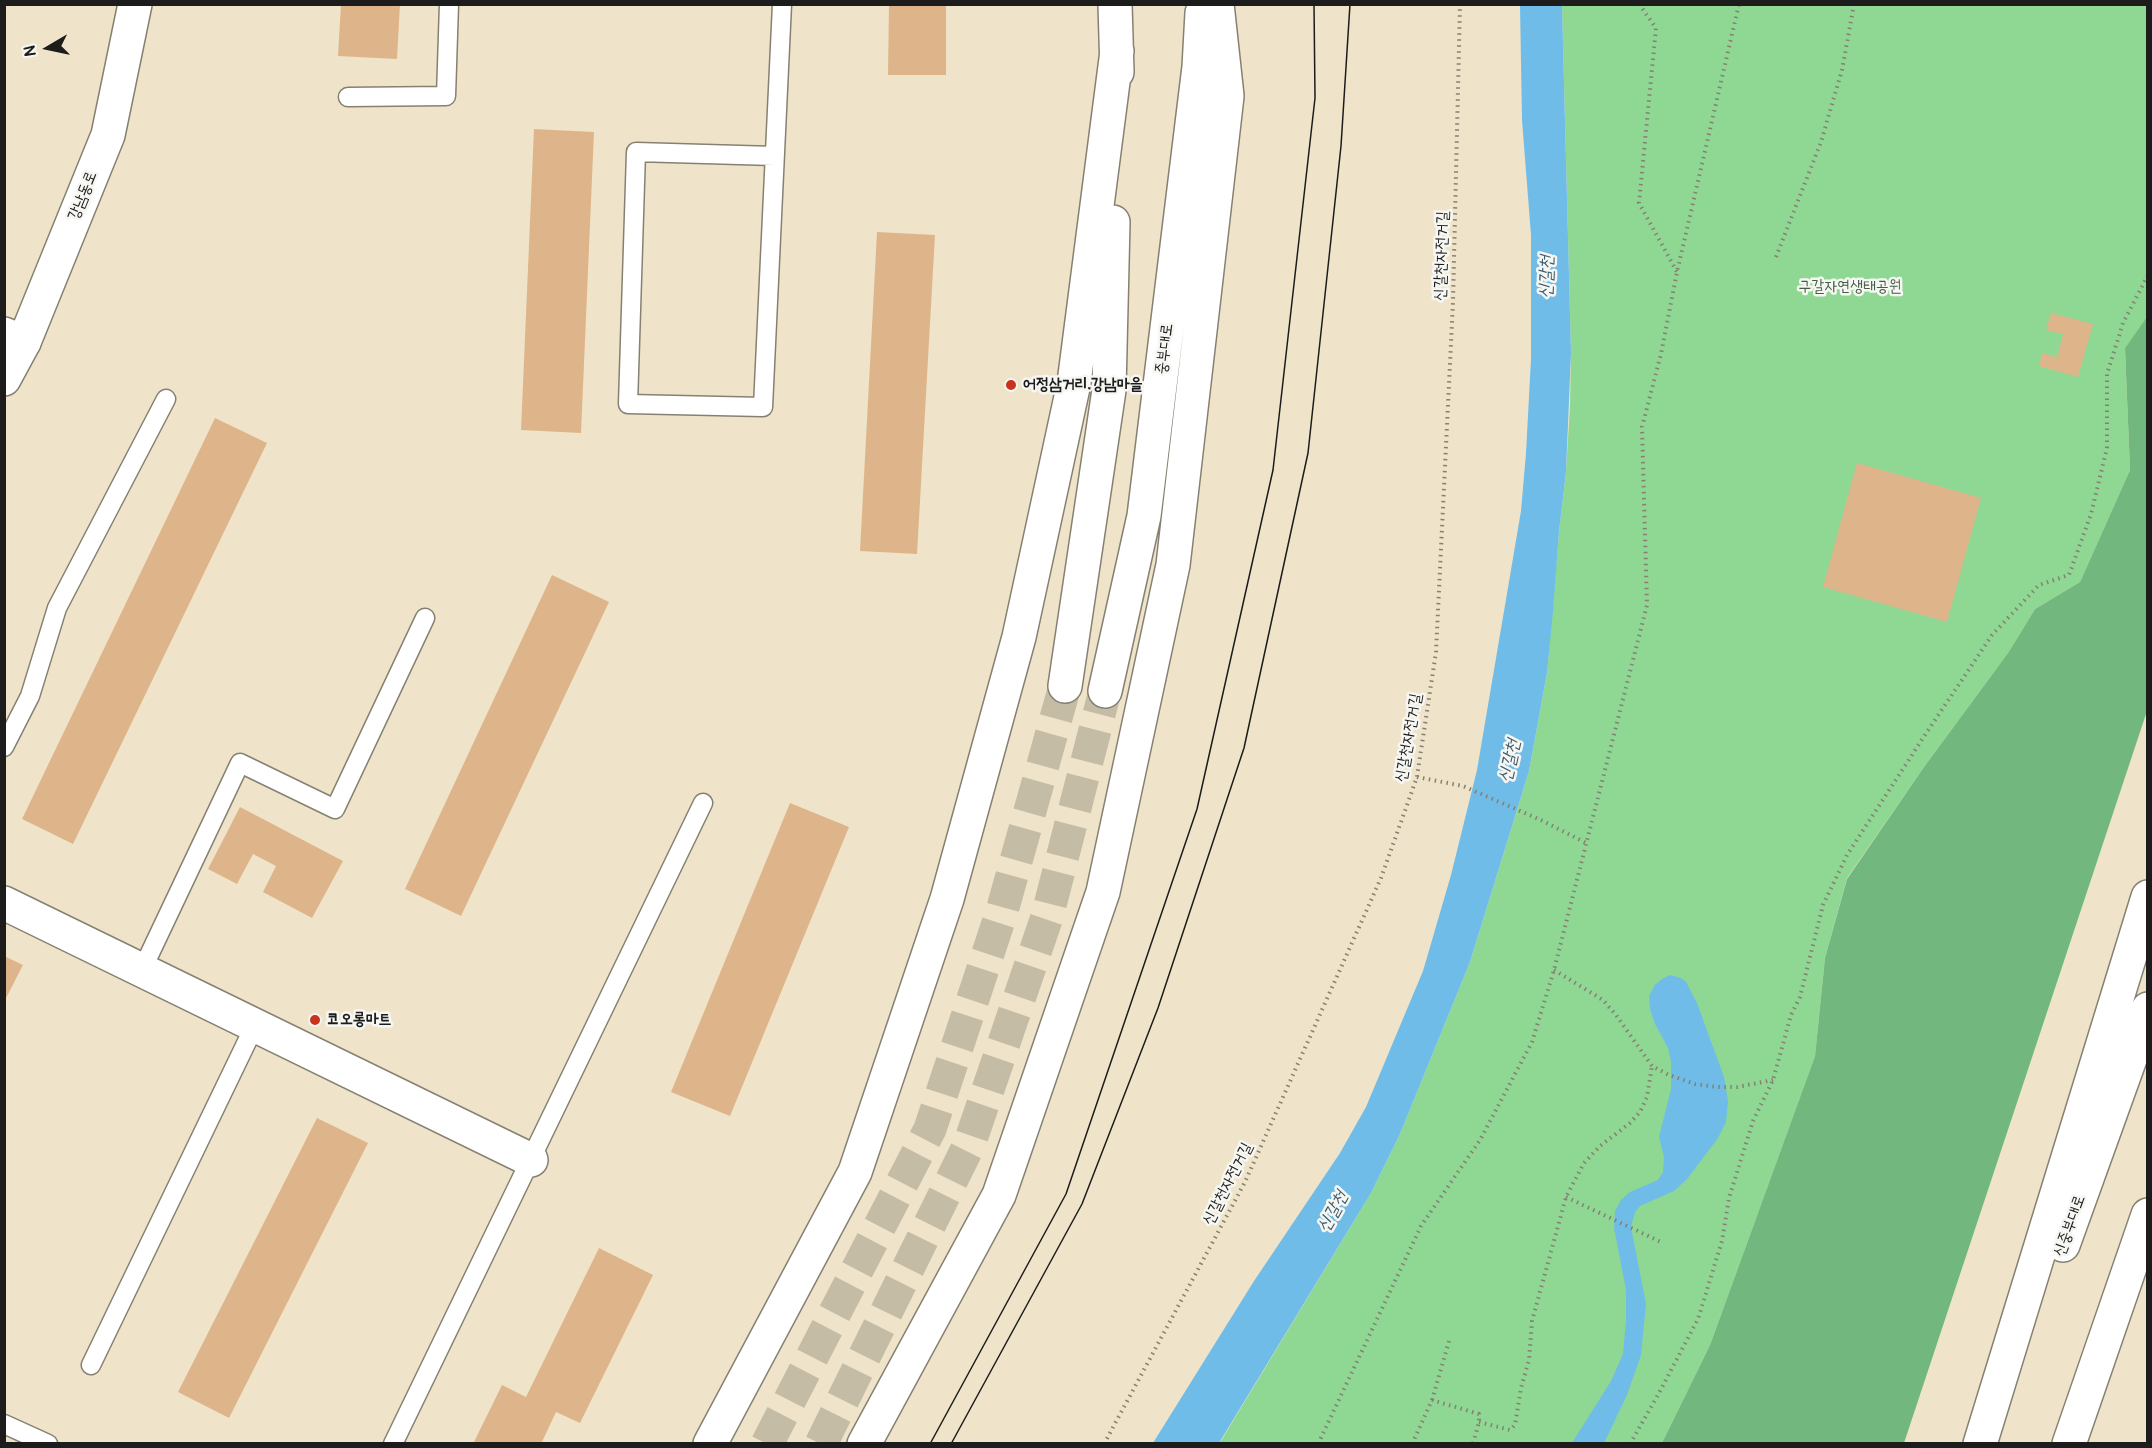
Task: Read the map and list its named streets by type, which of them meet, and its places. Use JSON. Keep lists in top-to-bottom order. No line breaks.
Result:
{"streets":{"main road":["강남동로","중부대로","신중부대로"],"path":["신갈천자전거길"]},"water":["신갈천"],"parks":["구갈자연생태공원"],"places":["어정삼거리.강남마을","코오롱마트"],"north":"left"}
